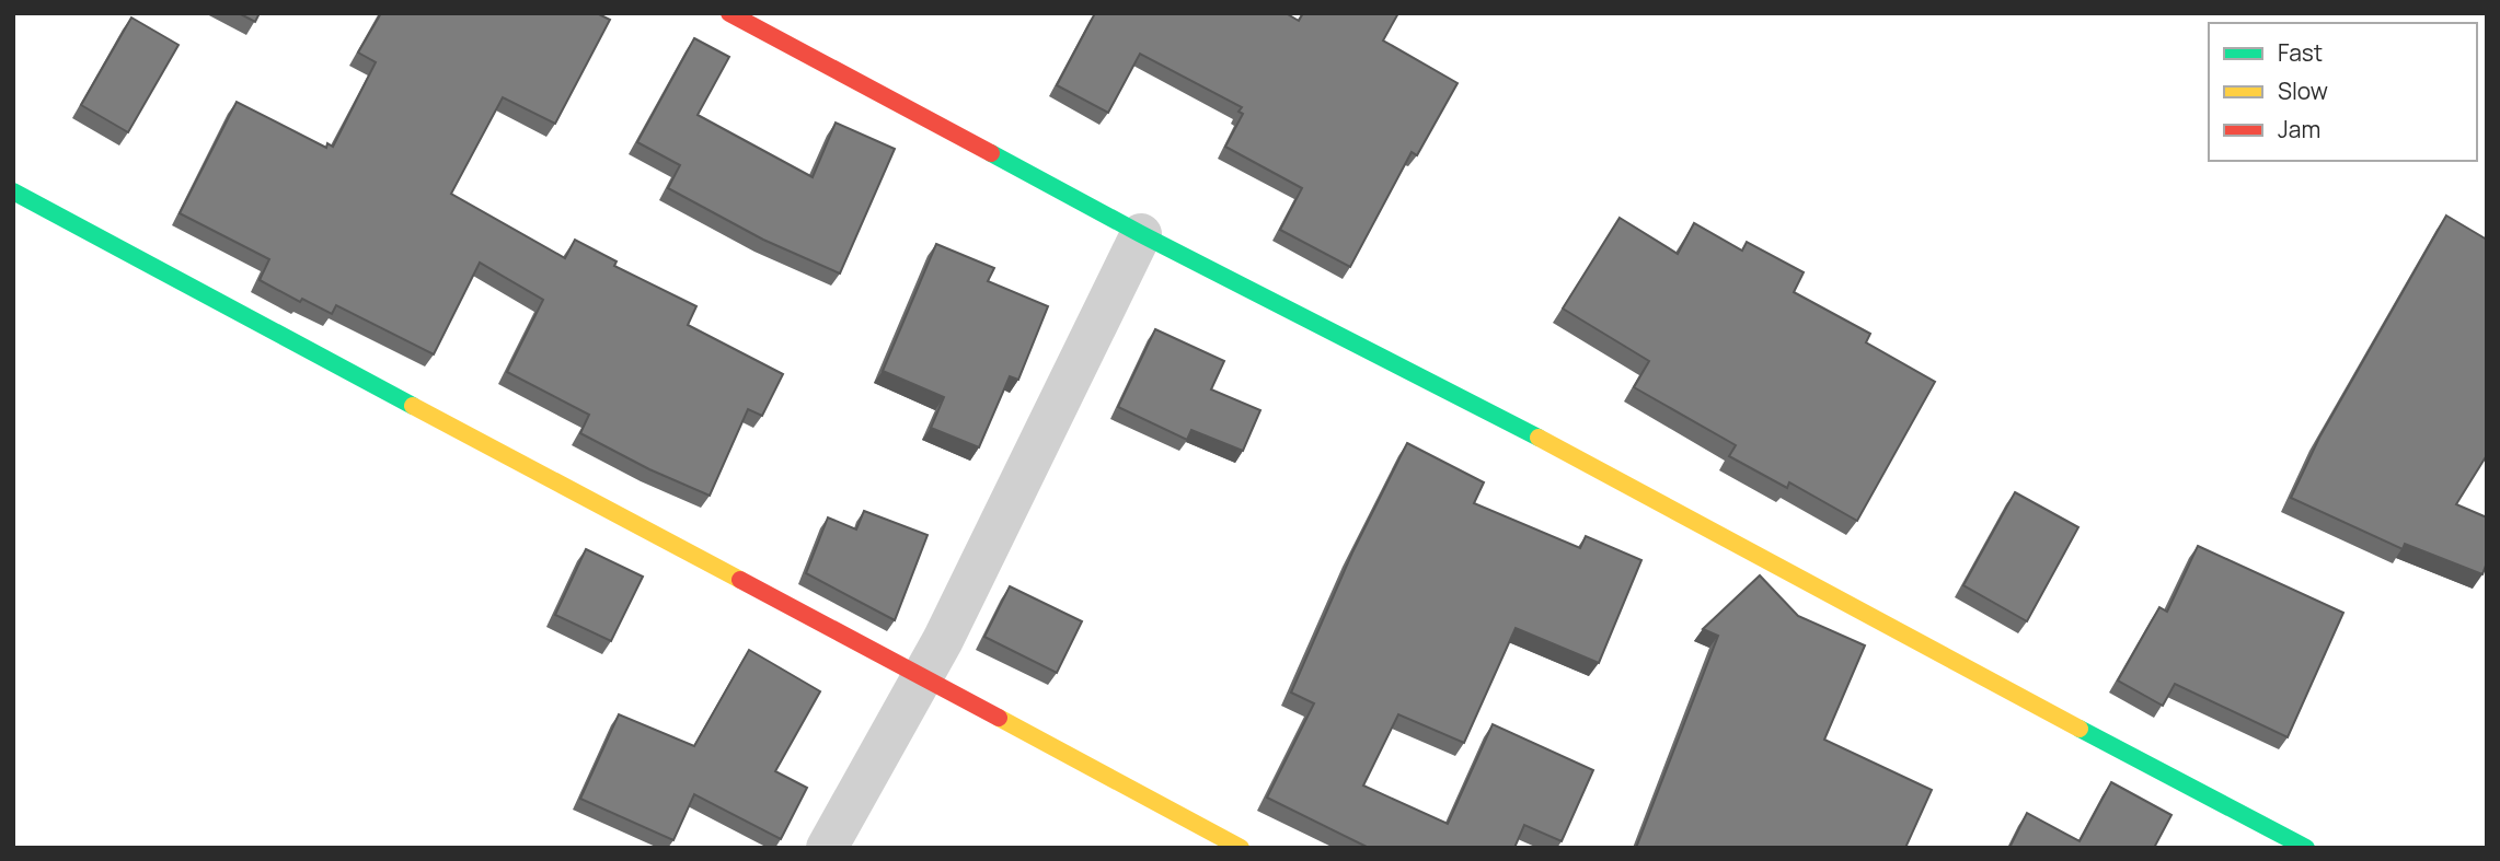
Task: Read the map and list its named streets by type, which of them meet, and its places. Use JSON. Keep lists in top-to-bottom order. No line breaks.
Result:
{"legend":["Fast","Slow","Jam"]}
